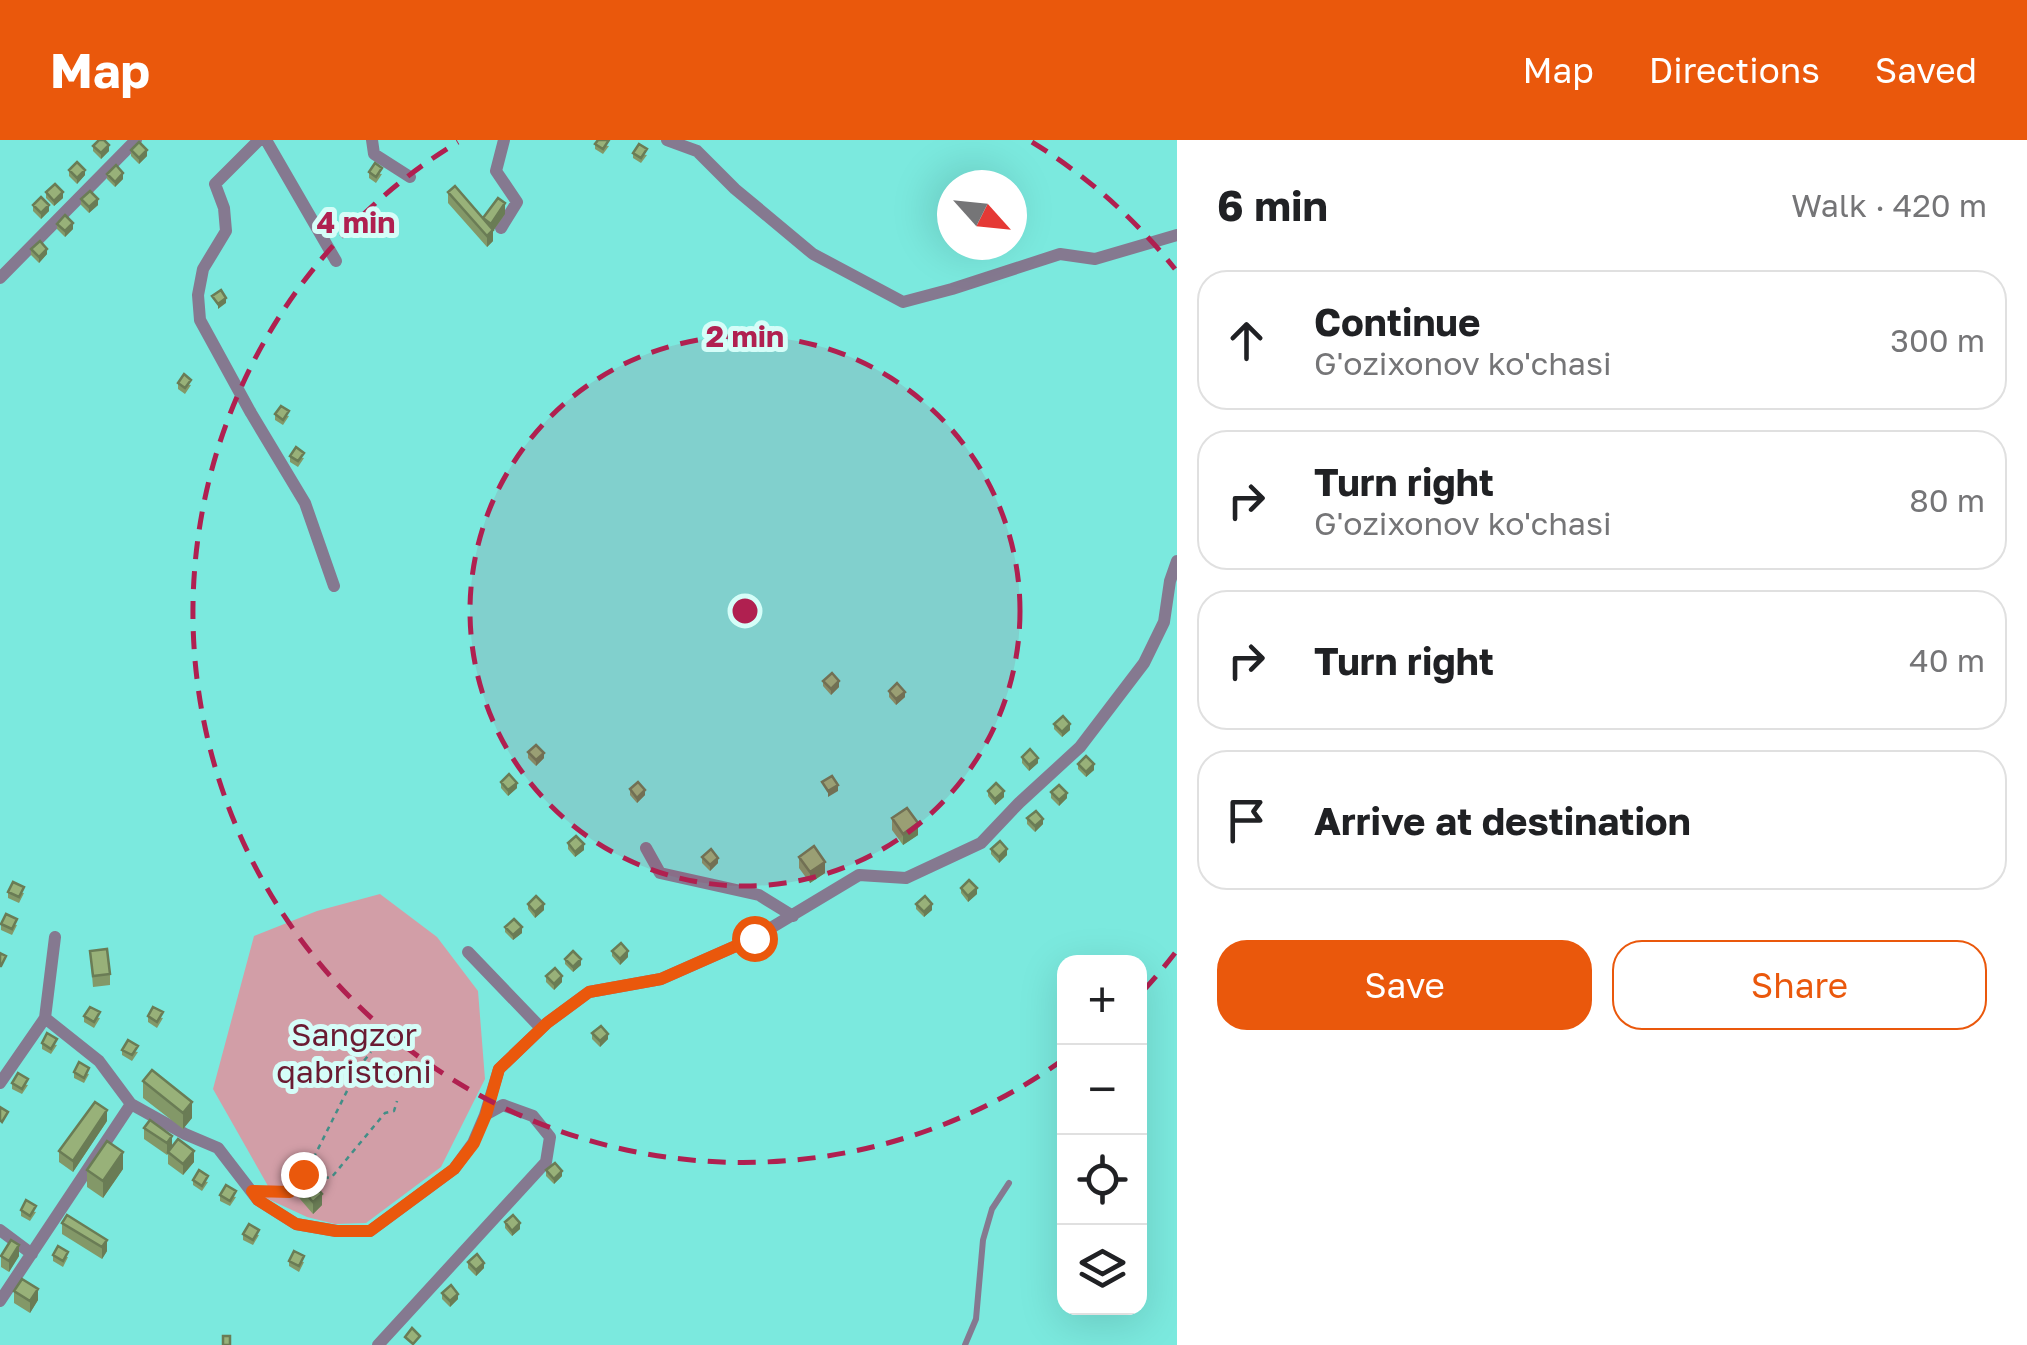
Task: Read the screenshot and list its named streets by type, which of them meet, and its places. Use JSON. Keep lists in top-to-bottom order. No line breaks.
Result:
{"parks":["Sangzor qabristoni"],"north":"bottom right","page":{"header":"Map","nav":["Map","Directions","Saved"],"heading":["6 min","Walk · 420 m"],"list":[["Continue","G'ozixonov ko'chasi","300 m"],["Turn right","G'ozixonov ko'chasi","80 m"],["Turn right","40 m"],"Arrive at destination"],"buttons":["Save","Share"],"map_buttons":["+","−"]},"rings":["4 min","2 min"]}
